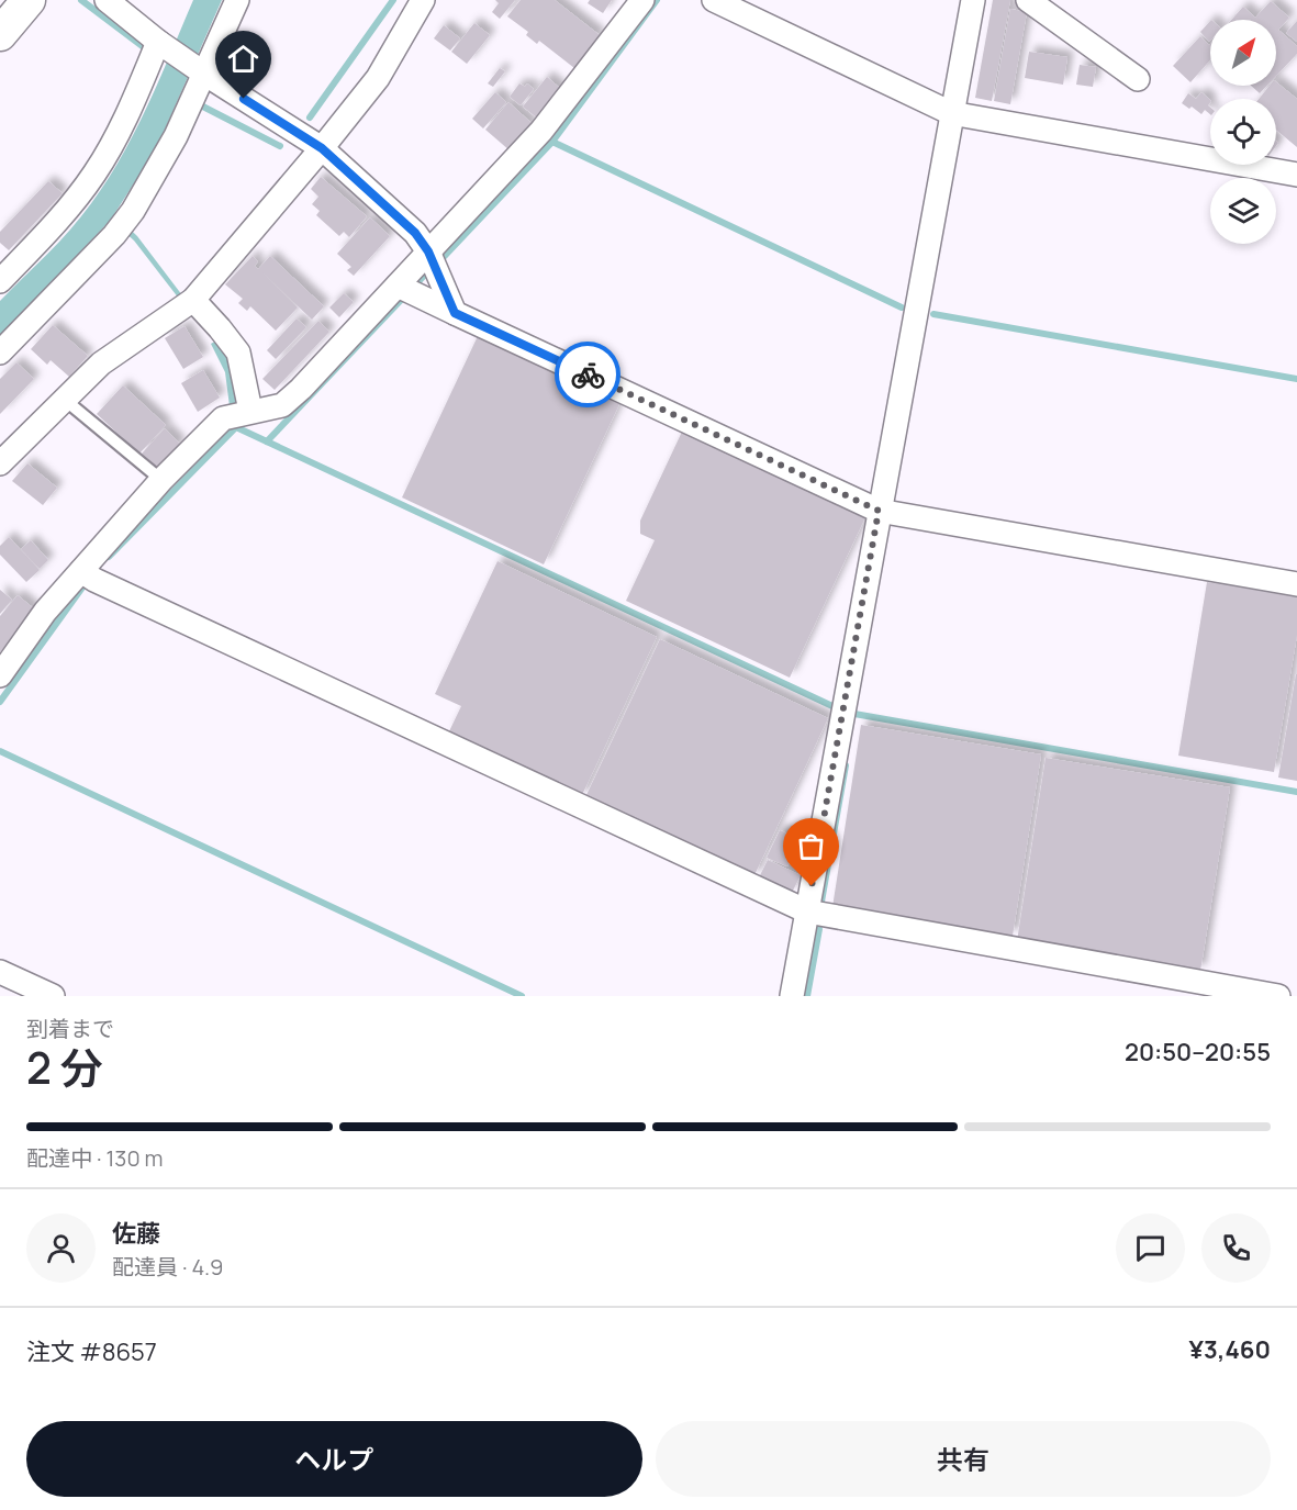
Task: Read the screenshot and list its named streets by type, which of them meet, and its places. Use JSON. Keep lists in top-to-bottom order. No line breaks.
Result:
{"north":"top right","page":{"heading":["2 分","到着まで","20:50–20:55"],"panel":["佐藤","配達員 · 4.9","注文 #8657","¥3,460"],"bar":"配達中 · 130 m","buttons":["ヘルプ","共有"]}}
